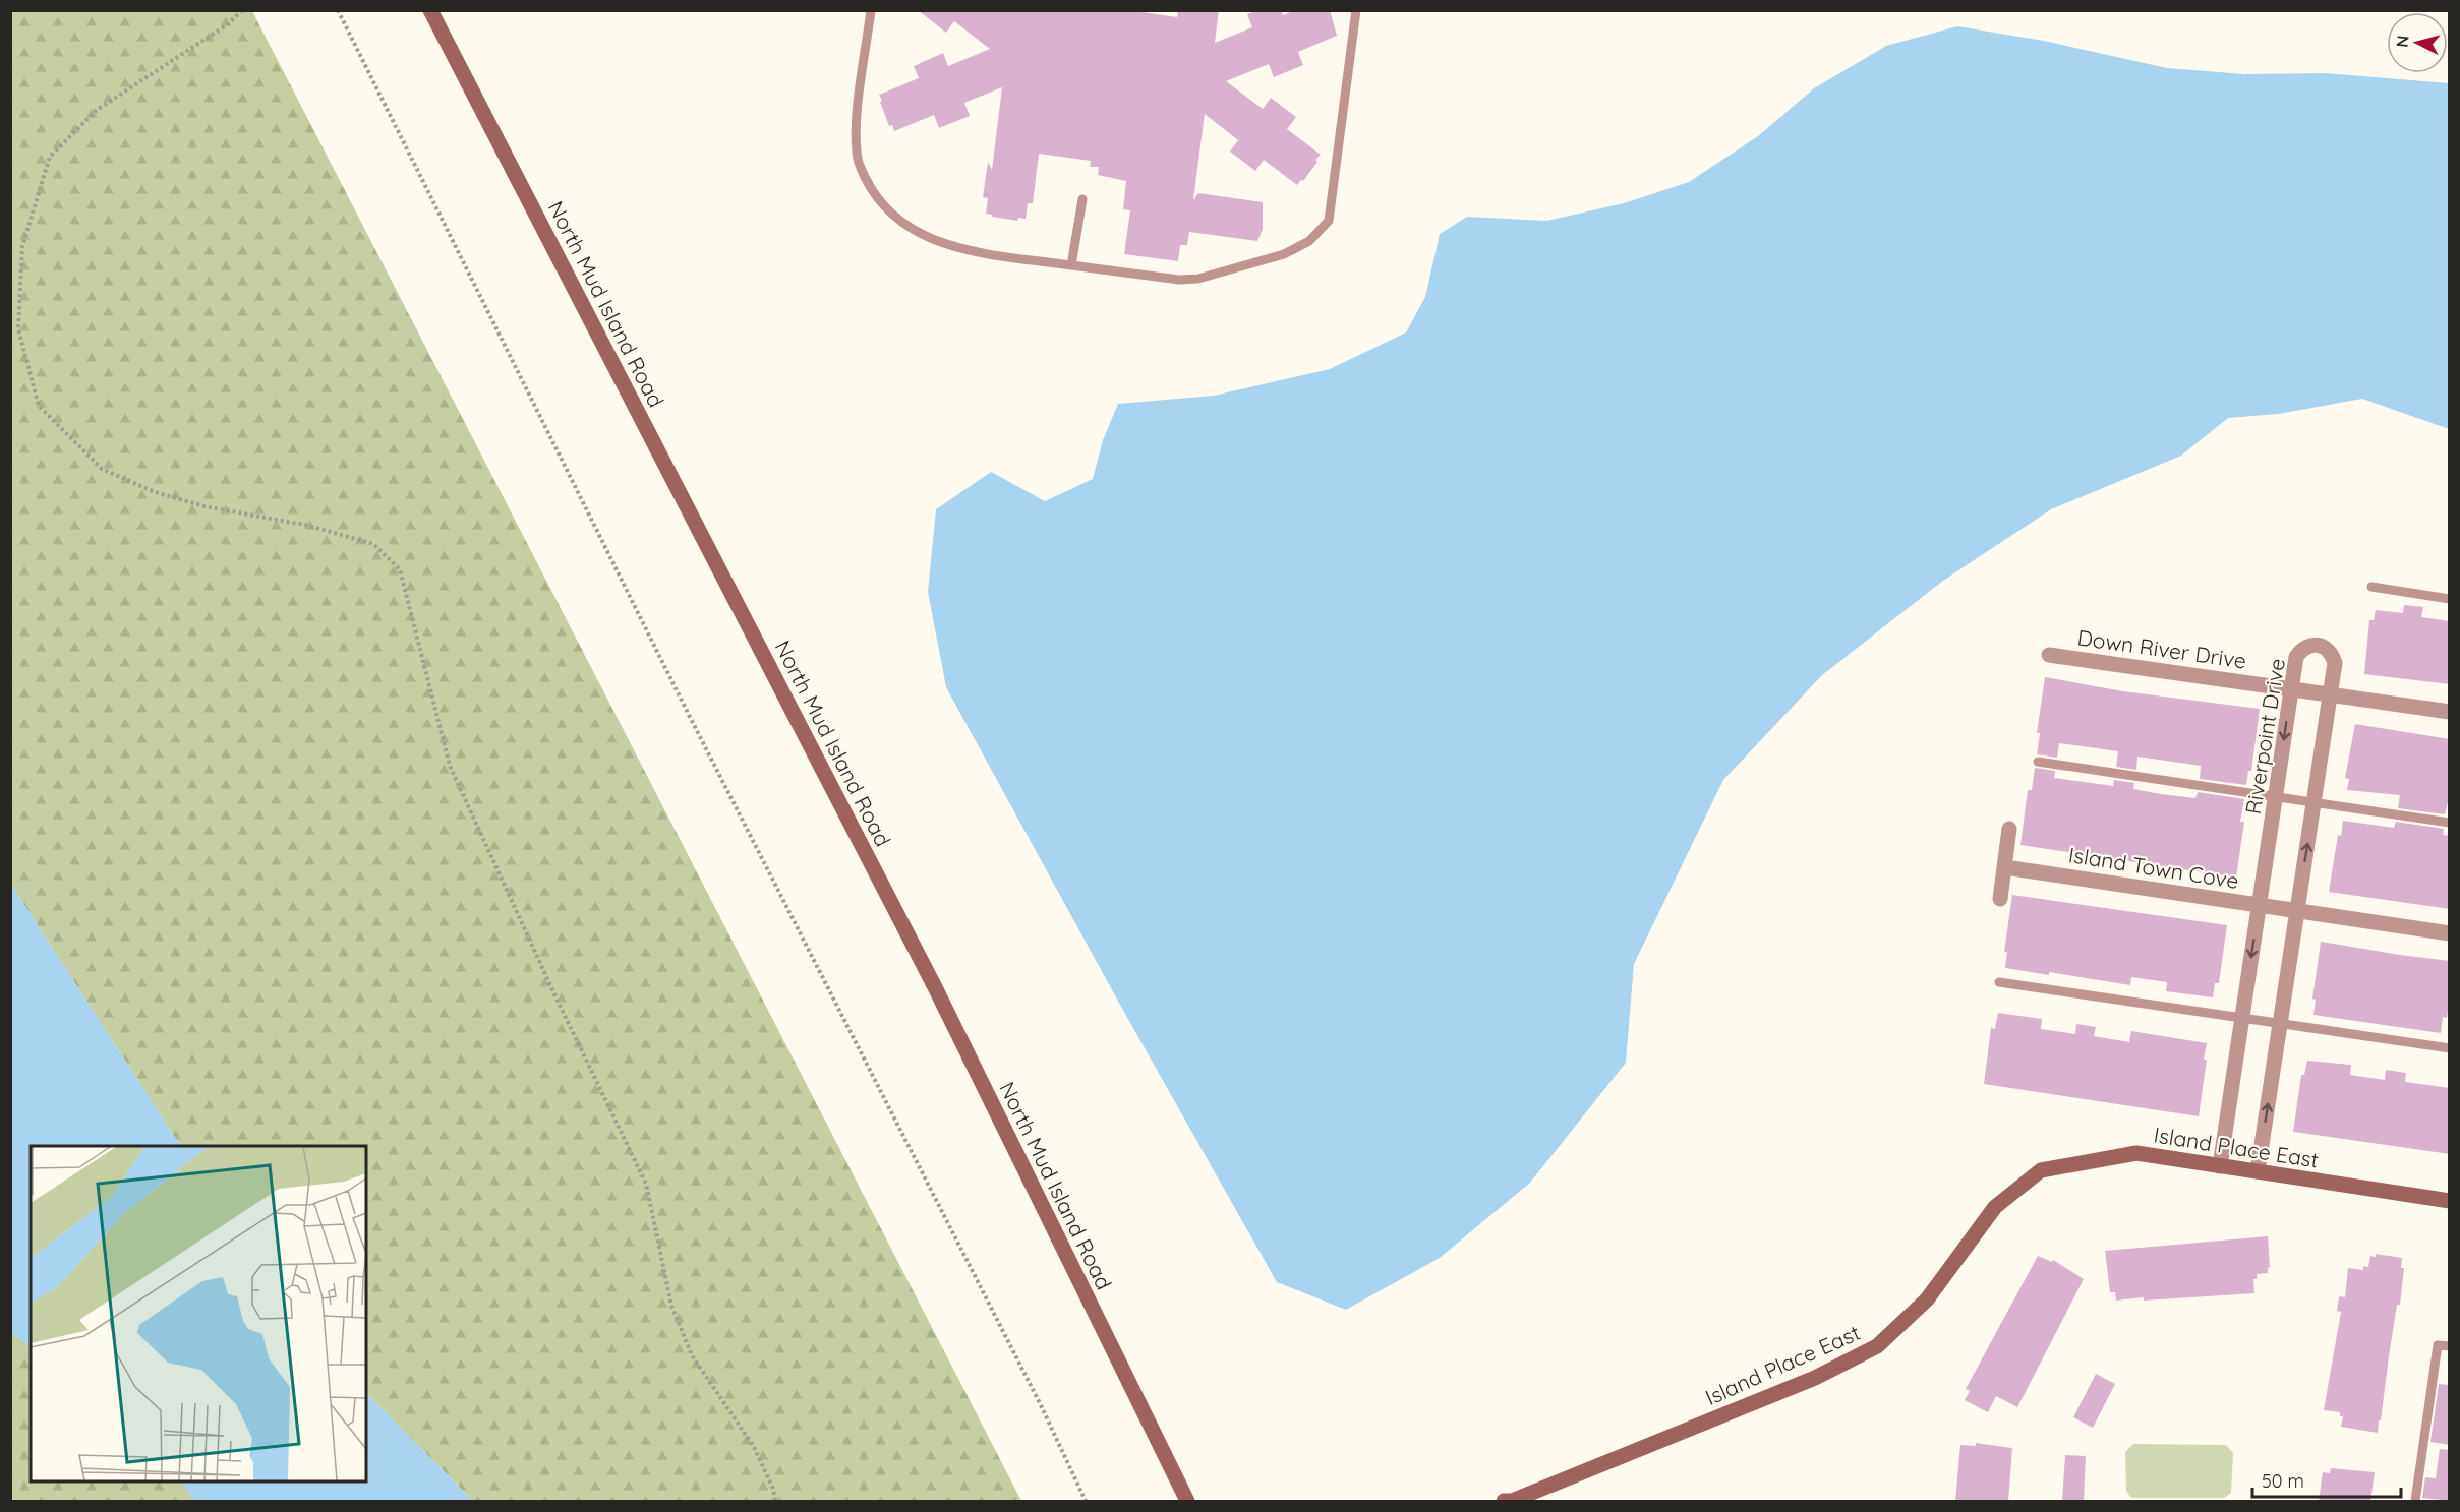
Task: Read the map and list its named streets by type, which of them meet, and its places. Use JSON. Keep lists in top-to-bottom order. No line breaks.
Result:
{"streets":{"street":["North Mud Island Road","Down River Drive","Riverpoint Drive","Island Town Cove","Island Place East"]},"crossings":[["Down River Drive","Riverpoint Drive"],["Riverpoint Drive","Island Town Cove"],["Riverpoint Drive","Island Place East"]],"scale_bar":"50 m","north":"left"}
